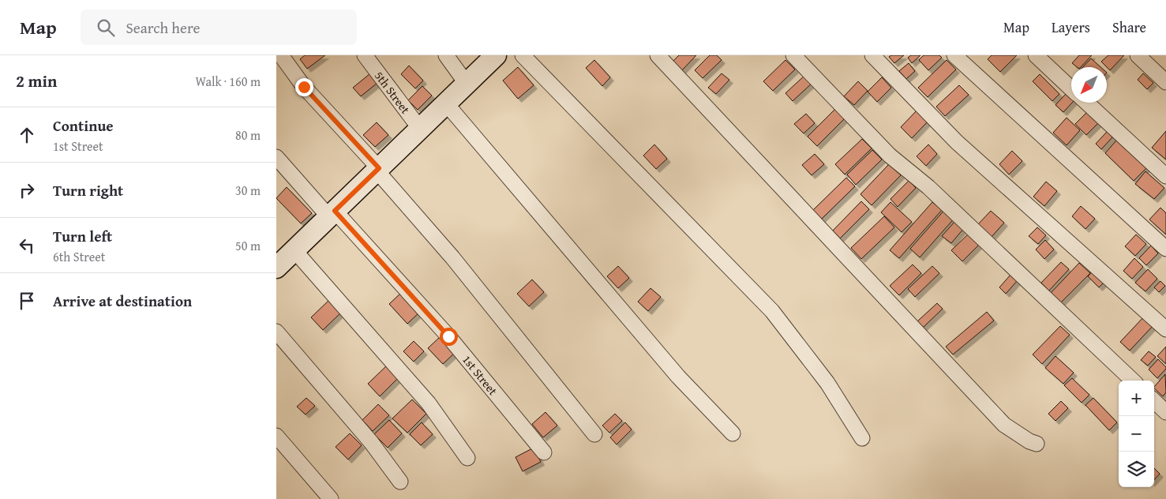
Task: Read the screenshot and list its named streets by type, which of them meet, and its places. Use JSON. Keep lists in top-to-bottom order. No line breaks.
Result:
{"streets":{"street":["5th Street","1st Street"]},"north":"bottom left","page":{"header":"Map","search":"Search here","nav":["Map","Layers","Share"],"heading":["2 min","Walk · 160 m"],"list":[["Continue","1st Street","80 m"],["Turn right","30 m"],["Turn left","6th Street","50 m"],"Arrive at destination"],"map_buttons":["+","−"]}}
